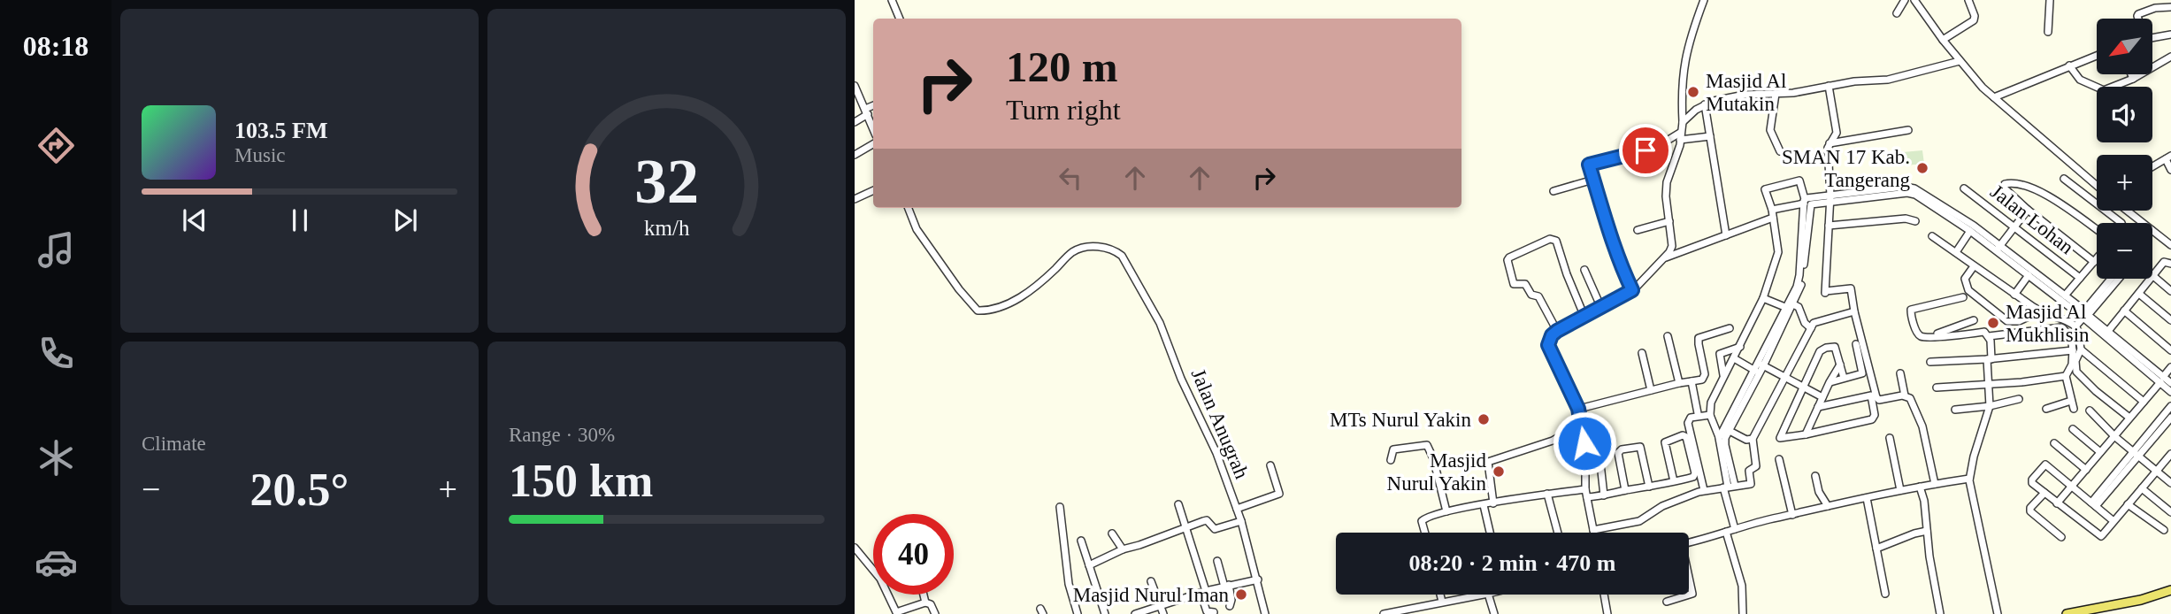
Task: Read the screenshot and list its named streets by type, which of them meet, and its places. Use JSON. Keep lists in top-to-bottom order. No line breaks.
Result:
{"streets":{"street":["Jalan Lohan","Jalan Anugrah"]},"places":["Masjid Al Mutakin","SMAN 17 Kab. Tangerang","Masjid Al Mukhlisin","MTs Nurul Yakin","Masjid Nurul Yakin","Masjid Nurul Iman"],"north":"bottom left","page":{"tabs":"08:18","map_buttons":["+","−"],"turn":["120 m","Turn right"],"song":["103.5 FM","Music"],"tile":["Climate",["Range · 30%","150 km"]],"heat":["−","20.5°","+"],"limit":"40","trip":"08:20 · 2 min · 470 m","gauge":["32","km/h"]}}
